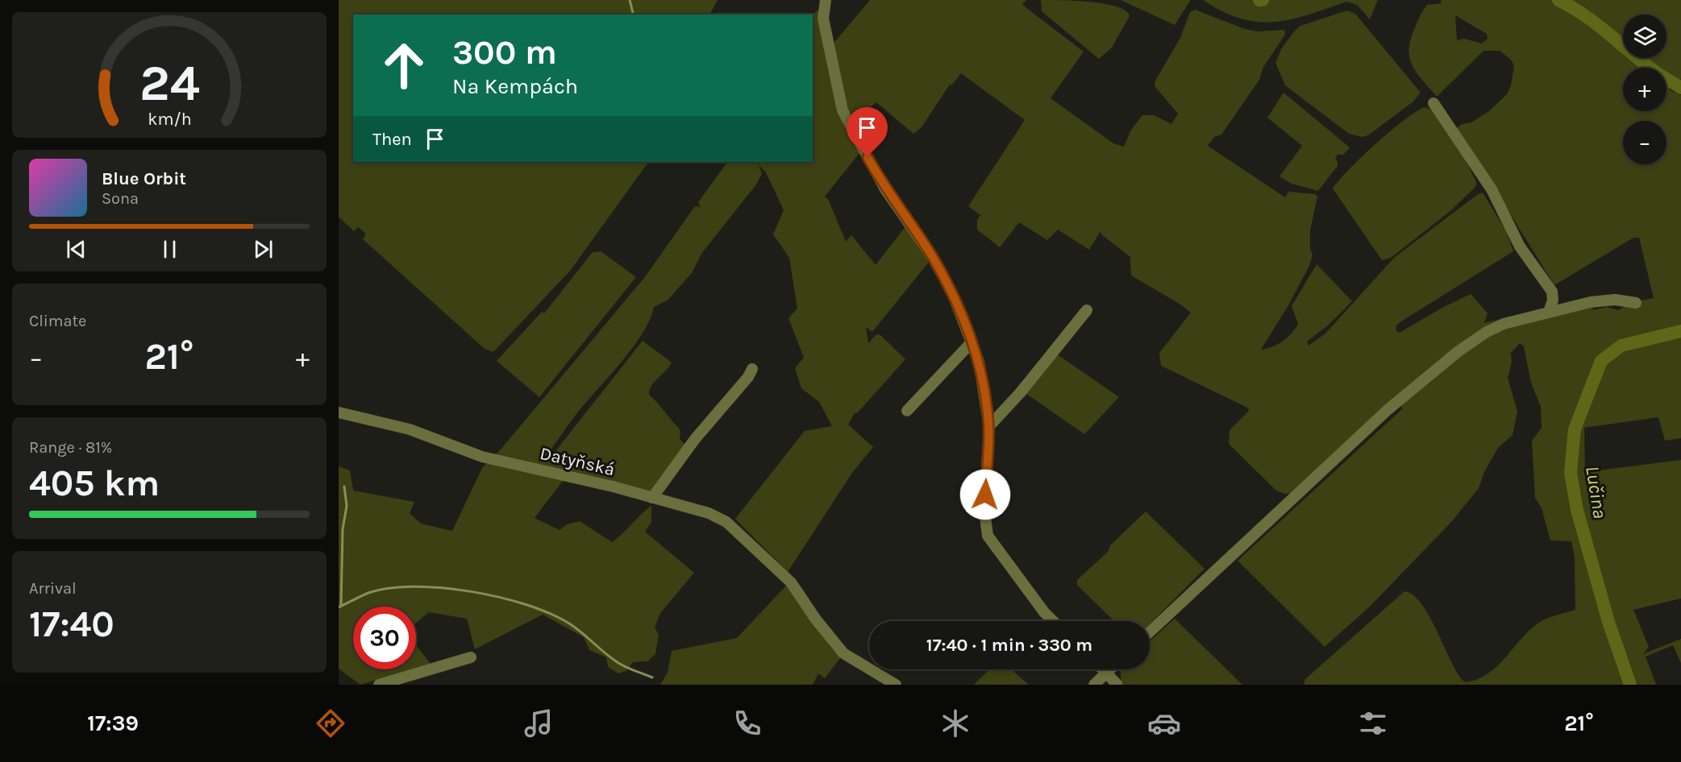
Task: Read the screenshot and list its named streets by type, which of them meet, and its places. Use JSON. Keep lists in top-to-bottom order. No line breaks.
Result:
{"streets":{"street":["Datyňská"]},"water":["Lučina"],"page":{"map_buttons":["+","−"],"turn":["300 m","Na Kempách"],"then":"Then","song":["Blue Orbit","Sona"],"tile":["Climate",["Range · 81%","405 km"],["Arrival","17:40"]],"heat":["−","21°","+"],"limit":"30","trip":"17:40 · 1 min · 330 m","tabs":["17:39","21°"],"gauge":["24","km/h"]}}
